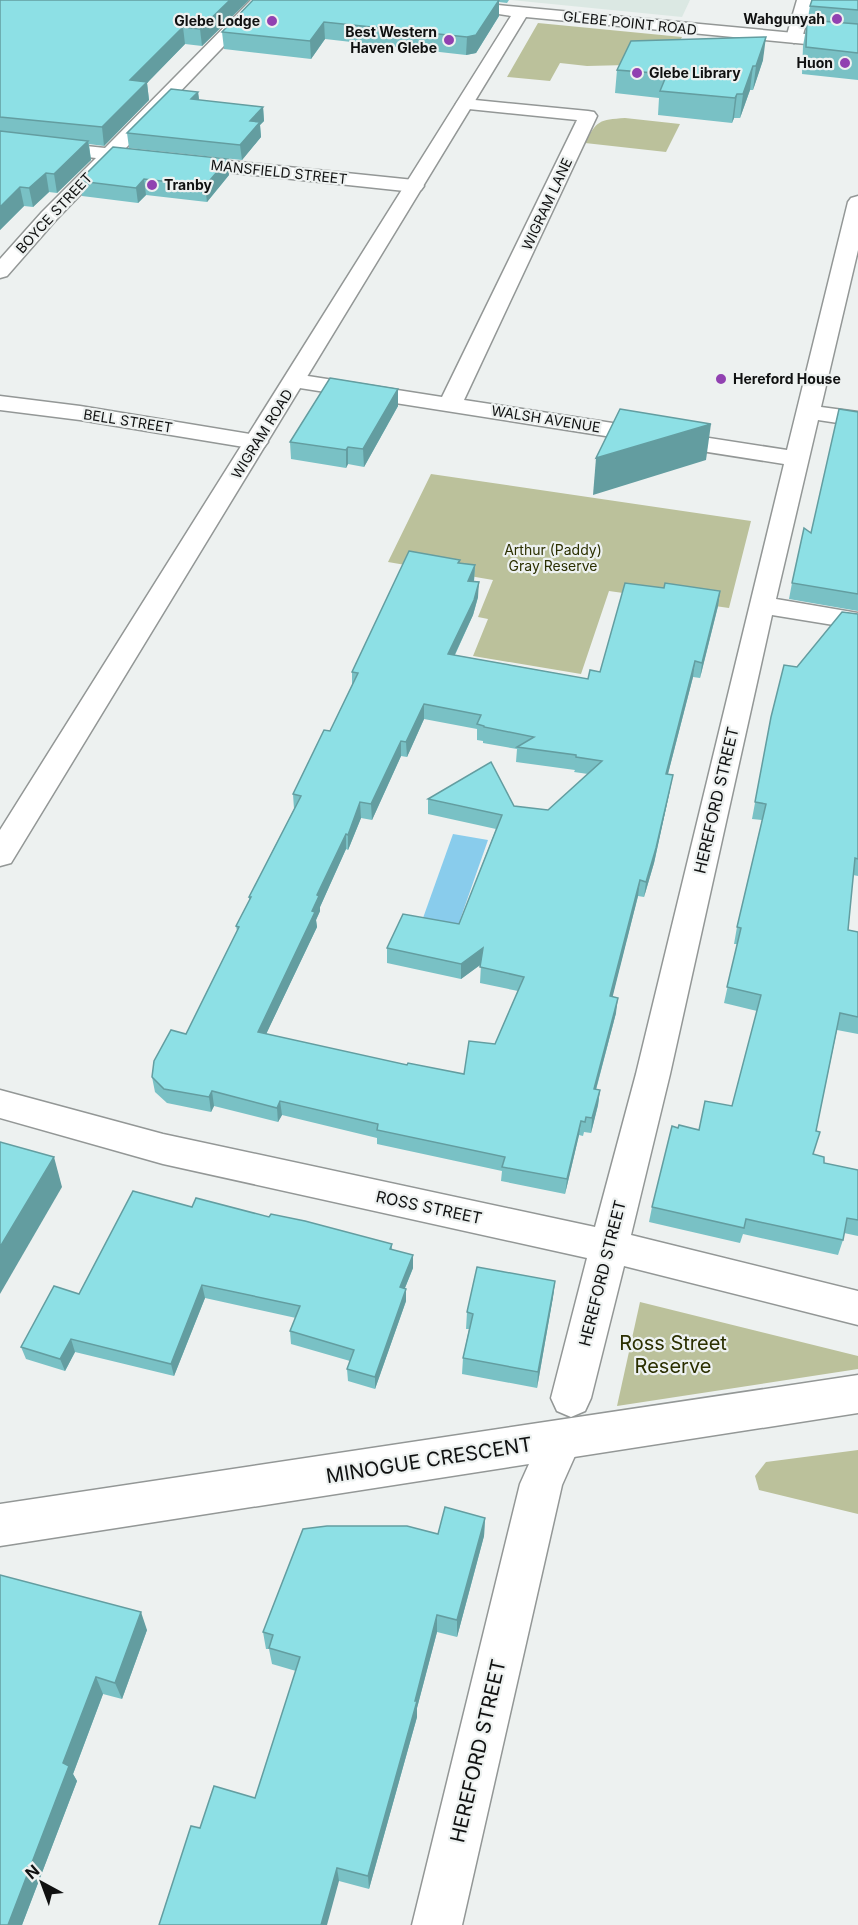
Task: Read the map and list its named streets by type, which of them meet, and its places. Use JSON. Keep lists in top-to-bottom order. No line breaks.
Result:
{"streets":{"street":["GLEBE POINT ROAD","MANSFIELD STREET","WIGRAM LANE","BOYCE STREET","WALSH AVENUE","BELL STREET","WIGRAM ROAD","HEREFORD STREET","ROSS STREET","MINOGUE CRESCENT"]},"crossings":[["GLEBE POINT ROAD","WIGRAM ROAD"],["MANSFIELD STREET","BOYCE STREET"],["MANSFIELD STREET","WIGRAM ROAD"],["WIGRAM LANE","WALSH AVENUE"],["WIGRAM LANE","WIGRAM ROAD"],["WALSH AVENUE","WIGRAM ROAD"],["WALSH AVENUE","HEREFORD STREET"],["BELL STREET","WIGRAM ROAD"],["HEREFORD STREET","ROSS STREET"],["HEREFORD STREET","MINOGUE CRESCENT"]],"parks":["Arthur (Paddy) Gray Reserve","Ross Street Reserve"],"places":["Wahgunyah","Glebe Lodge","Best Western Haven Glebe","Huon","Glebe Library","Tranby","Hereford House"],"north":"top left"}
